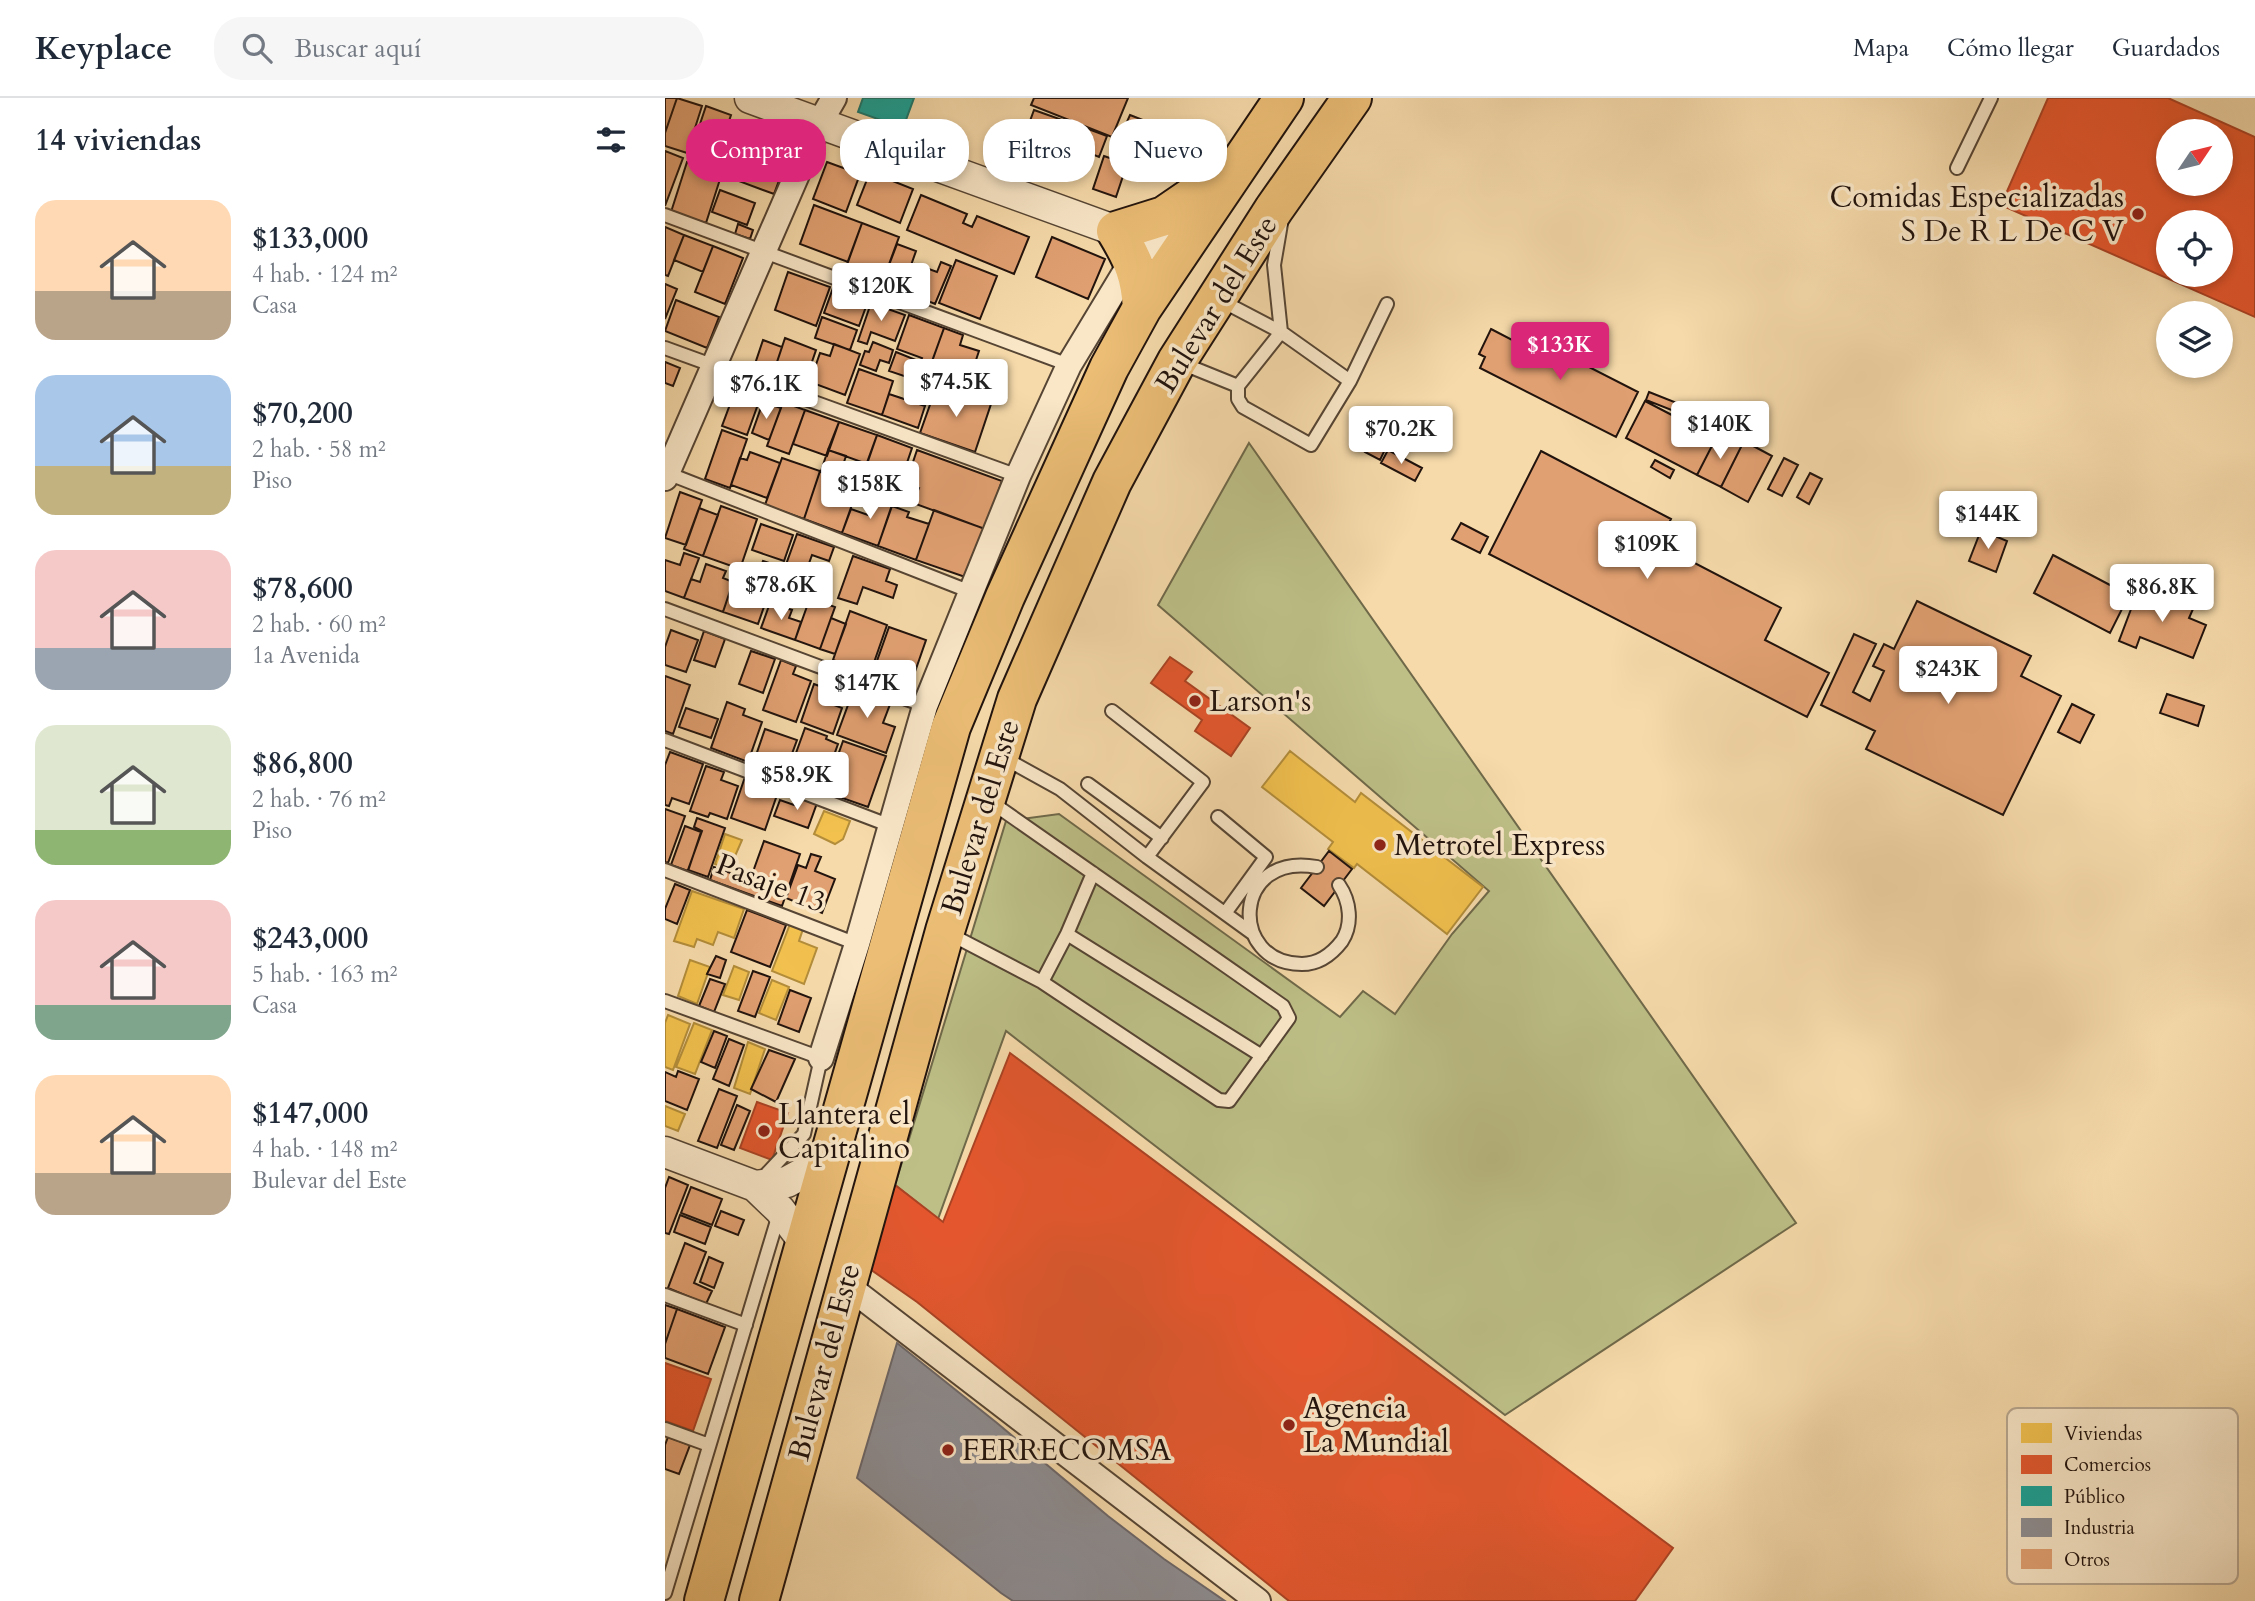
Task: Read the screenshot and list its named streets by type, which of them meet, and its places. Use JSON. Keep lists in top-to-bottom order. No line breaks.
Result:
{"streets":{"highway":["Bulevar del Este"],"lane":["Pasaje 13"]},"places":["Comidas Especializadas S De R L De C V","Larson's","Metrotel Express","Llantera el Capitalino","Agencia La Mundial","FERRECOMSA"],"legend":["Viviendas","Comercios","Público","Industria","Otros"],"north":"top right","page":{"header":"Keyplace","search":"Buscar aquí","nav":["Mapa","Cómo llegar","Guardados"],"heading":"14 viviendas","chip":["Comprar","Alquilar","Filtros","Nuevo"],"list":[{"name":"$133,000","note":"4 hab. · 124 m² · Casa"},{"name":"$70,200","note":"2 hab. · 58 m² · Piso"},{"name":"$78,600","note":"2 hab. · 60 m² · 1a Avenida"},{"name":"$86,800","note":"2 hab. · 76 m² · Piso"},{"name":"$243,000","note":"5 hab. · 163 m² · Casa"},{"name":"$147,000","note":"4 hab. · 148 m² · Bulevar del Este"}],"price":["$120K","$133K","$74.5K","$76.1K","$140K","$70.2K","$158K","$144K","$109K","$78.6K","$86.8K","$243K","$147K","$58.9K"]}}
